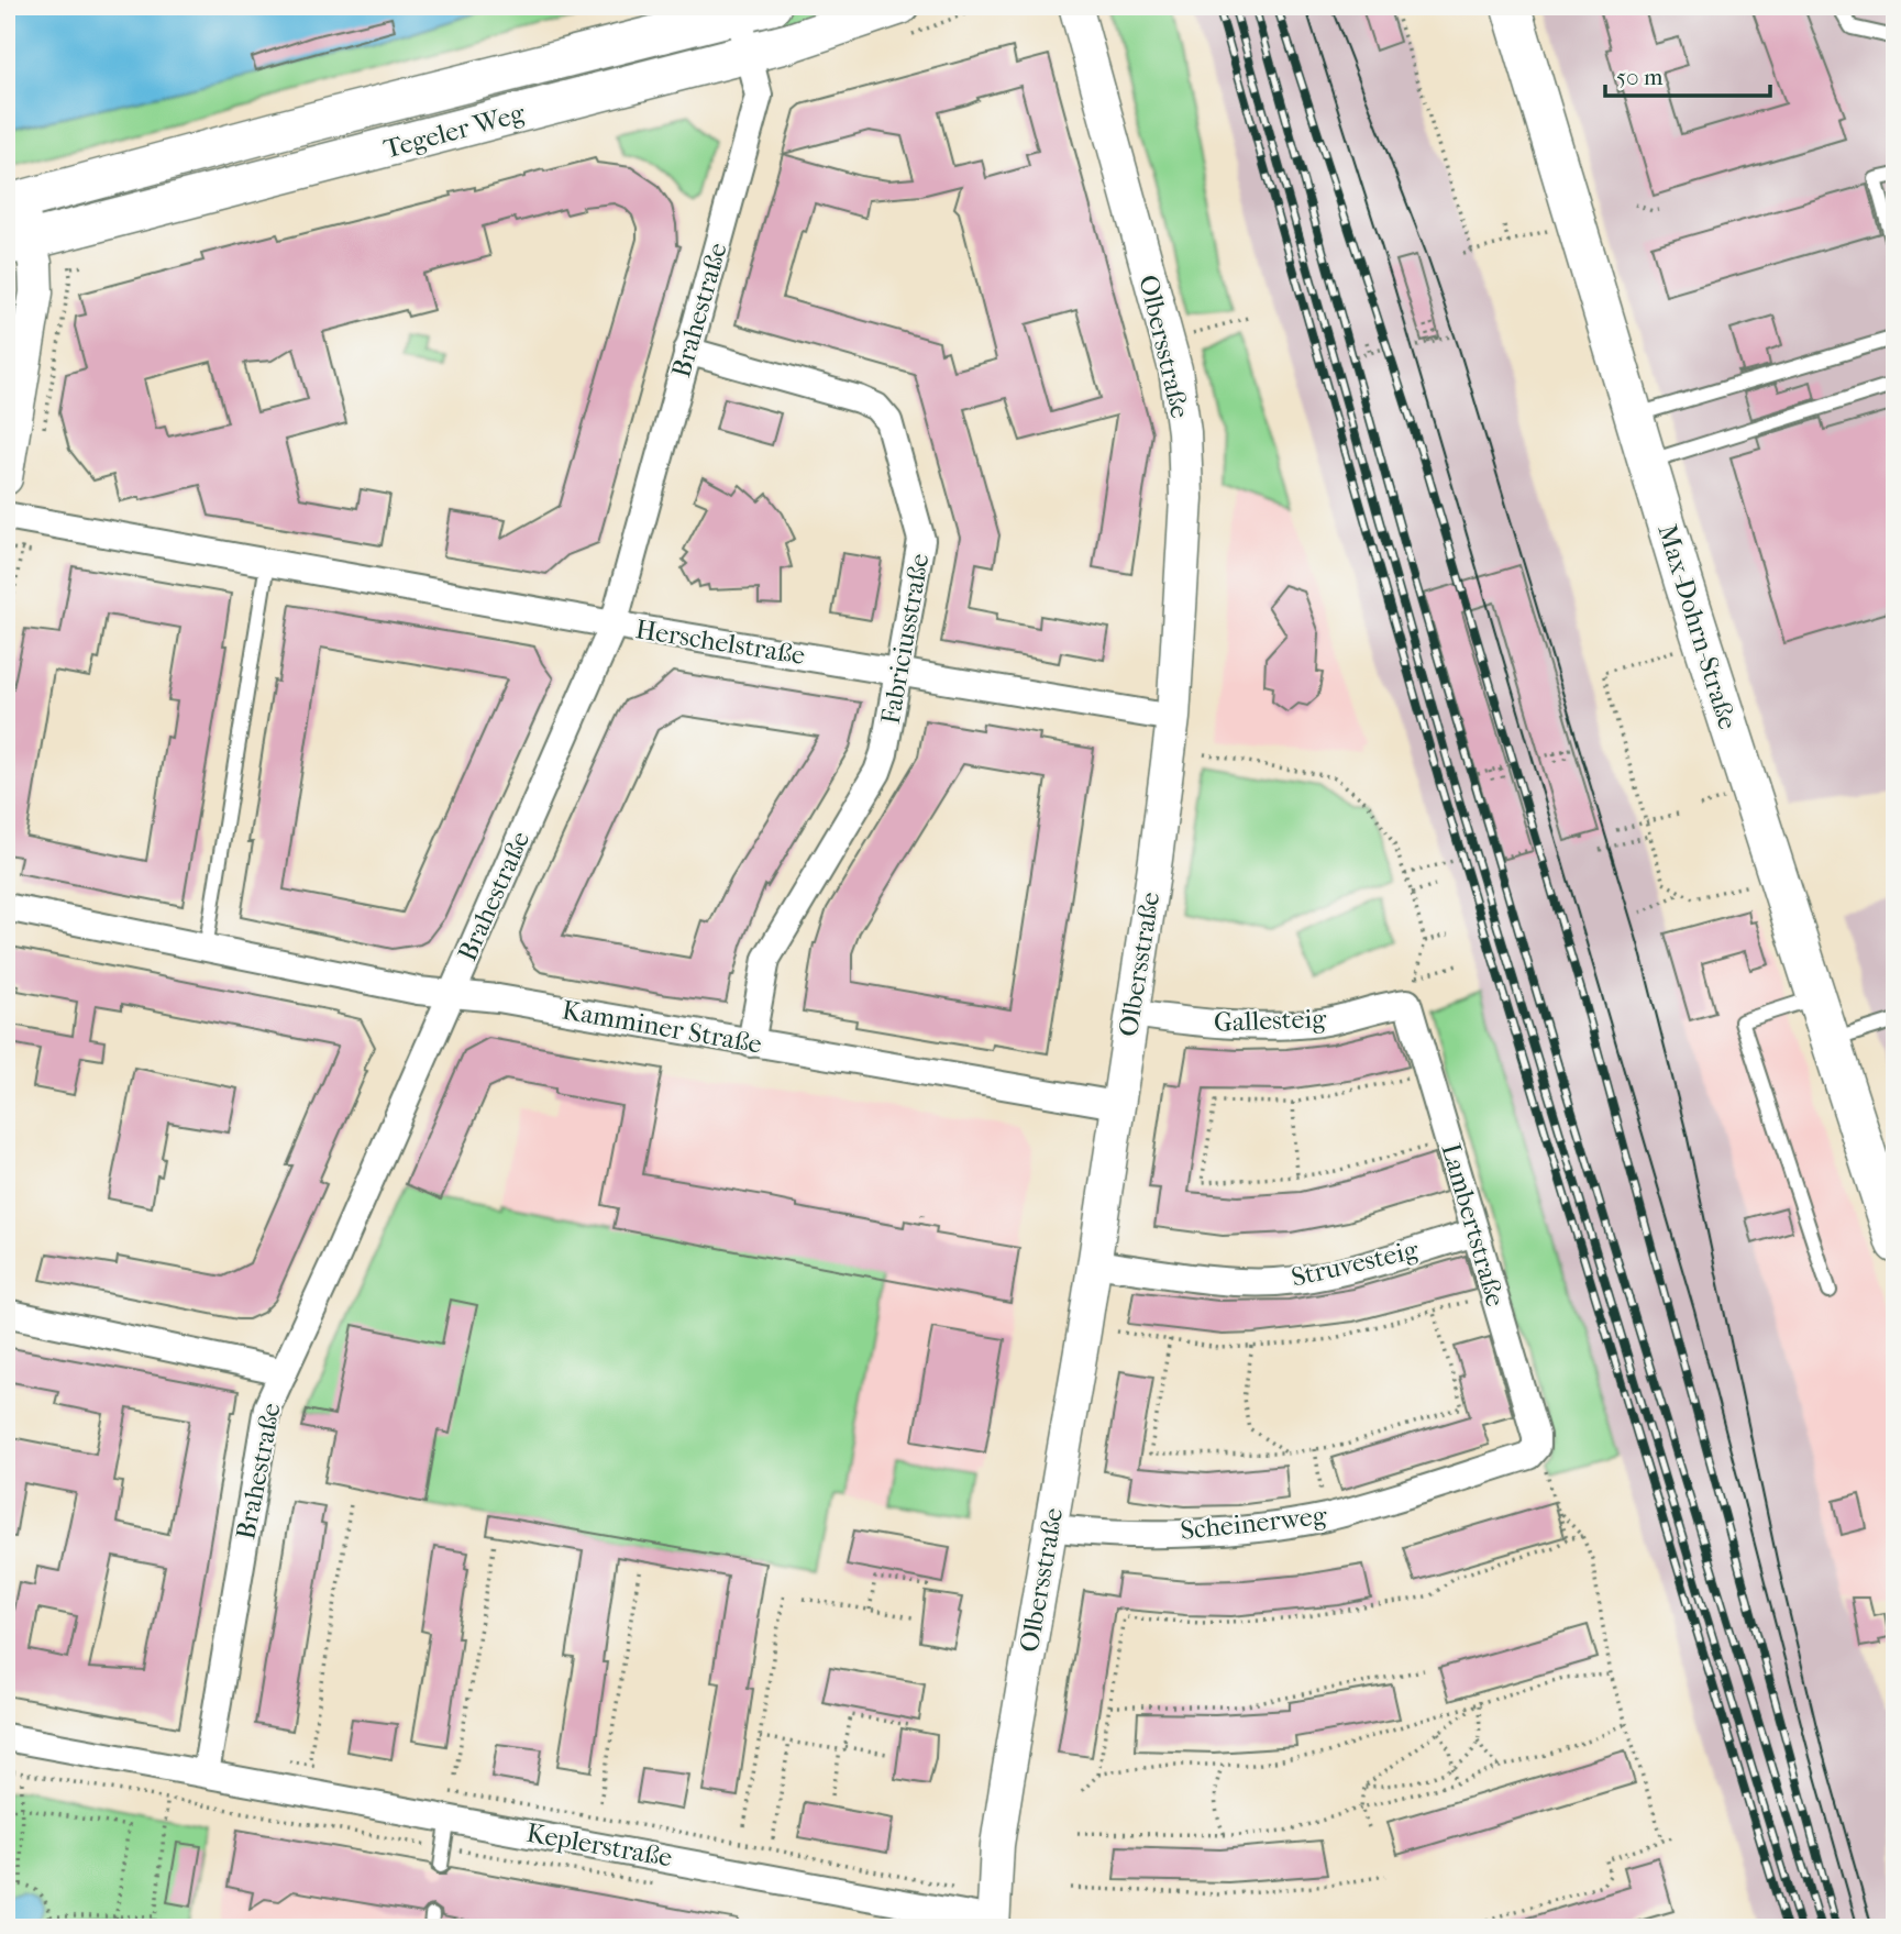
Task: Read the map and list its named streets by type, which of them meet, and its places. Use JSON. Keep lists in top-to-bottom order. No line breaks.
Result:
{"streets":{"main road":["Tegeler Weg","Max-Dohrn-Straße"],"street":["Brahestraße","Olbersstraße","Fabriciusstraße","Herschelstraße","Gallesteig","Kamminer Straße","Lambertstraße","Struvesteig","Scheinerweg","Keplerstraße"]},"crossings":[["Tegeler Weg","Brahestraße"],["Brahestraße","Fabriciusstraße"],["Brahestraße","Herschelstraße"],["Brahestraße","Kamminer Straße"],["Brahestraße","Keplerstraße"],["Olbersstraße","Herschelstraße"],["Olbersstraße","Gallesteig"],["Olbersstraße","Kamminer Straße"],["Olbersstraße","Struvesteig"],["Olbersstraße","Scheinerweg"],["Olbersstraße","Keplerstraße"],["Fabriciusstraße","Herschelstraße"],["Fabriciusstraße","Kamminer Straße"],["Gallesteig","Lambertstraße"],["Lambertstraße","Struvesteig"],["Lambertstraße","Scheinerweg"]],"scale_bar":"50 m"}
